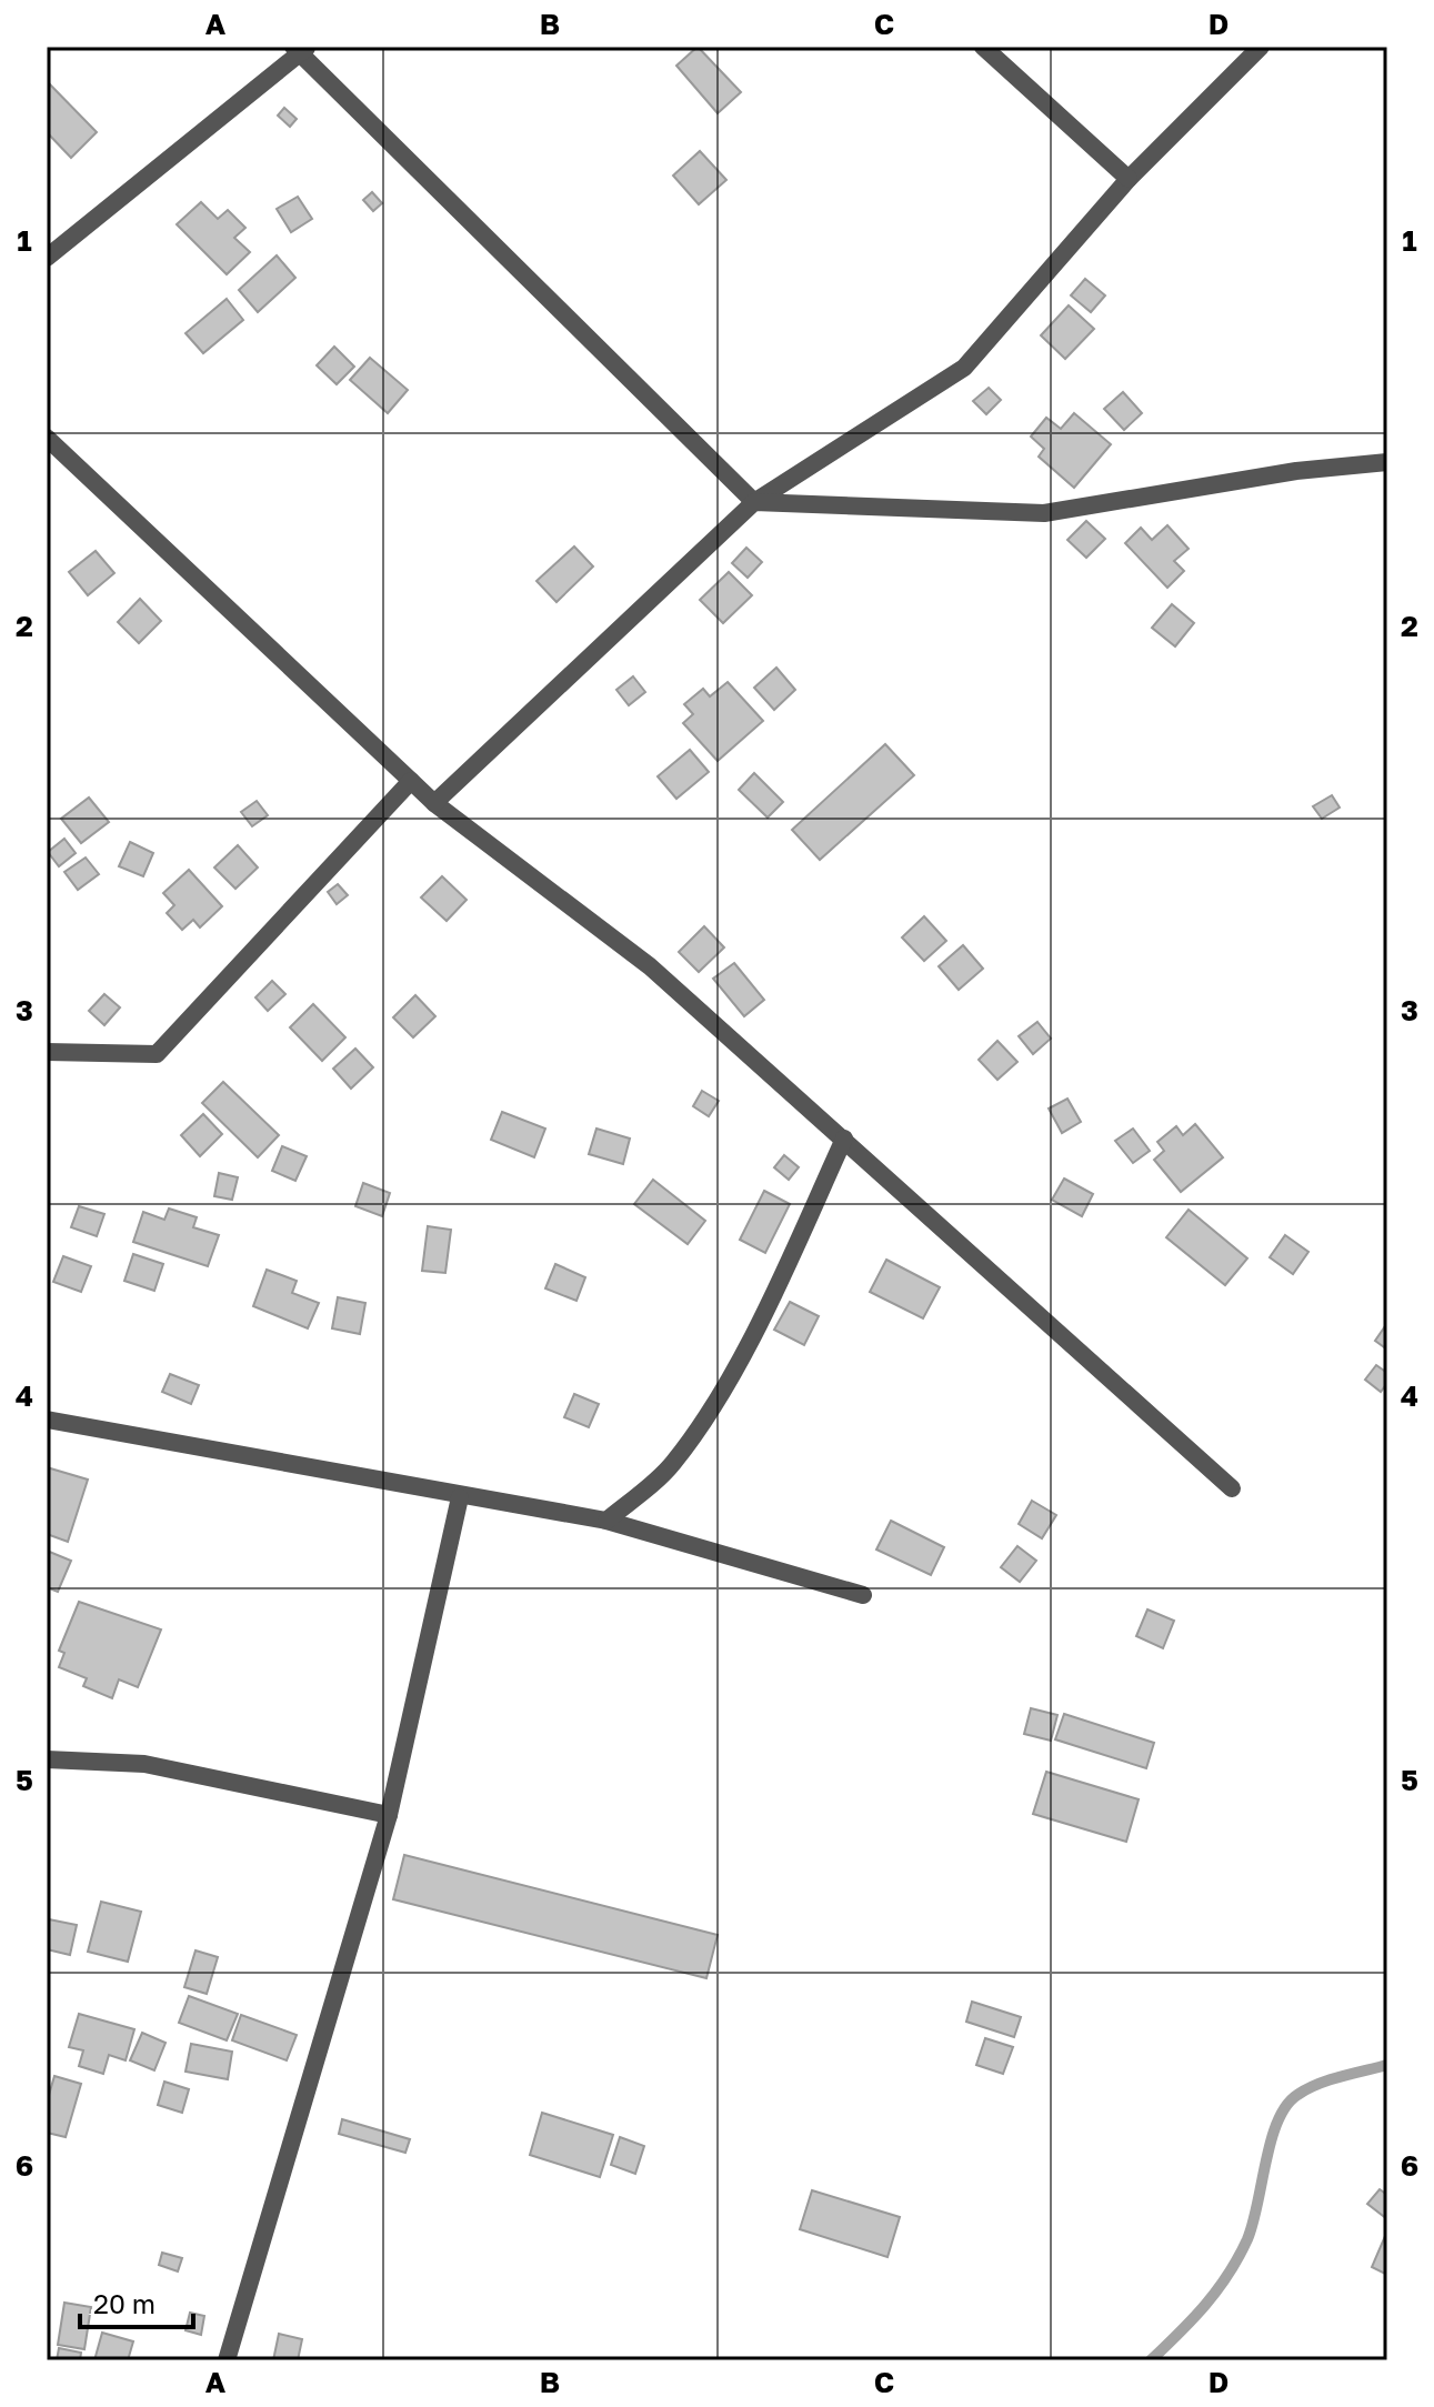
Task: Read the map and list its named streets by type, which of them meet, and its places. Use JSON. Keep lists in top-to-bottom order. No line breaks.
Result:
{"scale_bar":"20 m","grid":{"columns":["A","B","C","D"],"rows":["1","2","3","4","5","6"]}}
